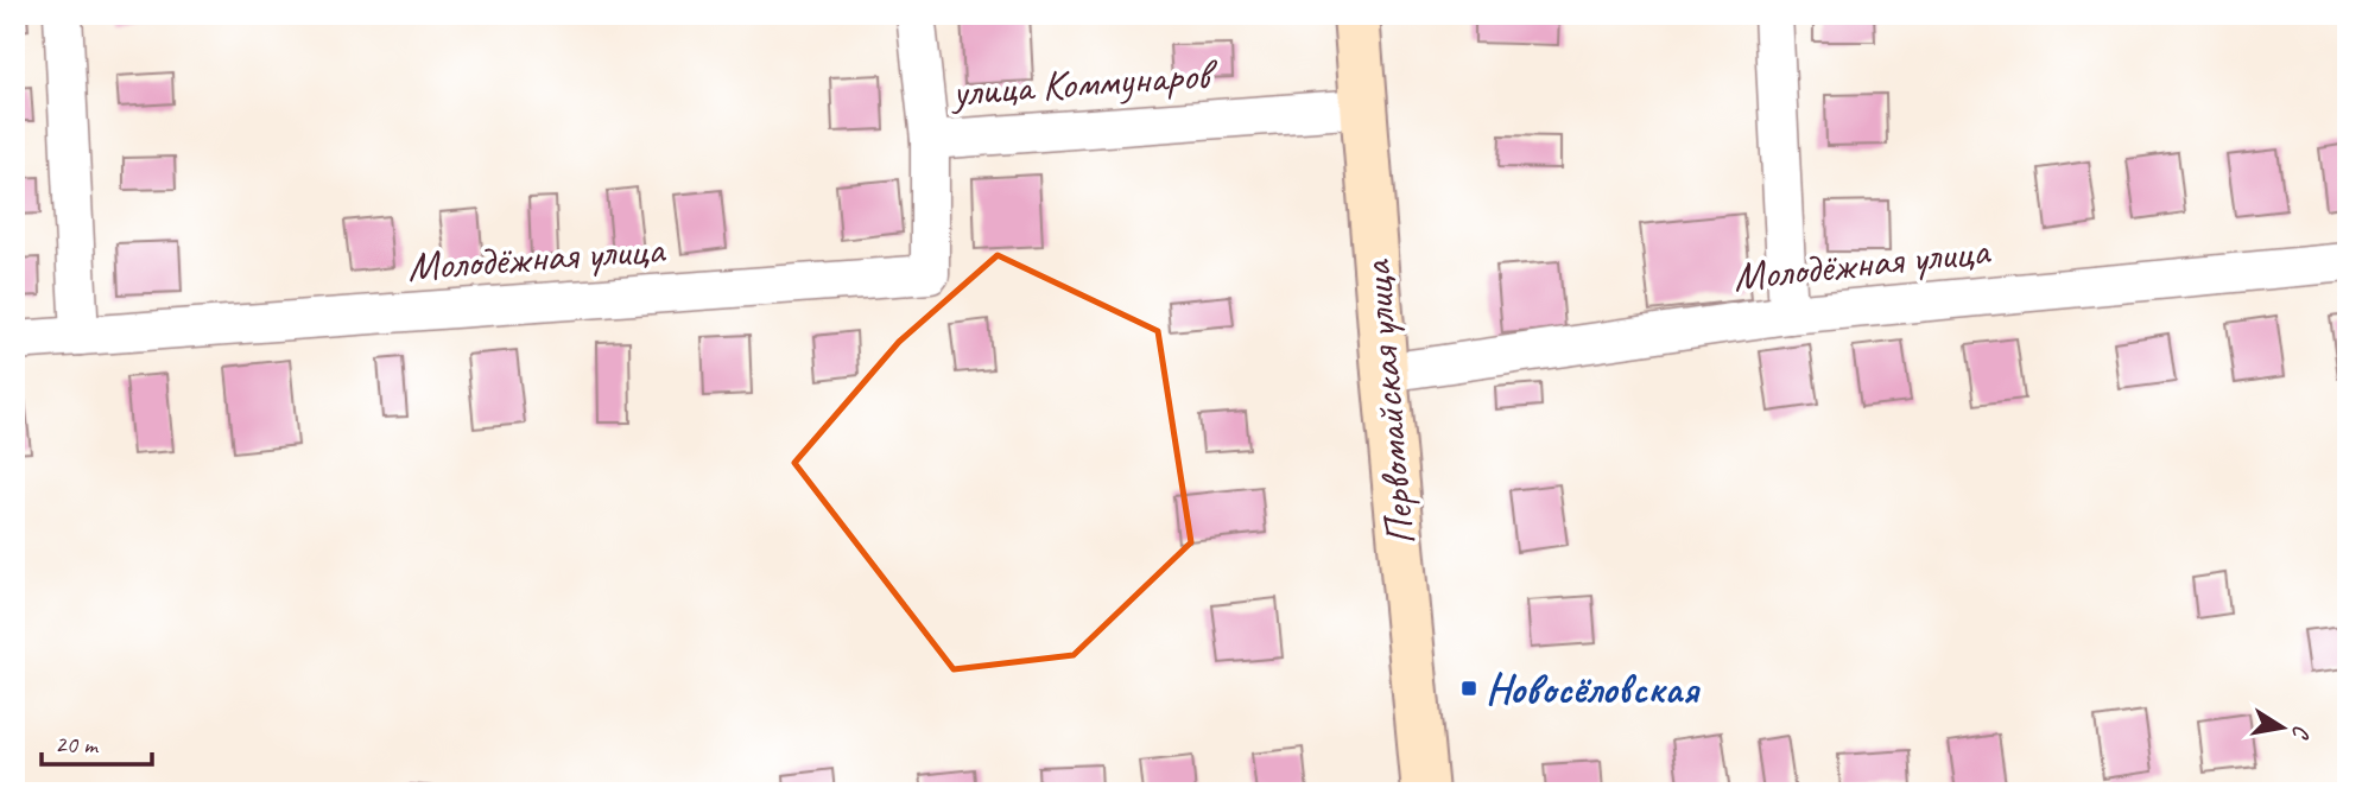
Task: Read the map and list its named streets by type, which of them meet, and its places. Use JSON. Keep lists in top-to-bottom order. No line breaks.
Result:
{"streets":{"main road":["Первомайская улица"],"street":["улица Коммунаров","Молодёжная улица"]},"crossings":[["улица Коммунаров","Молодёжная улица"],["улица Коммунаров","Первомайская улица"],["Молодёжная улица","Первомайская улица"]],"places":{"transit":["Новосёловская"]},"scale_bar":"20 m","north":"right"}
